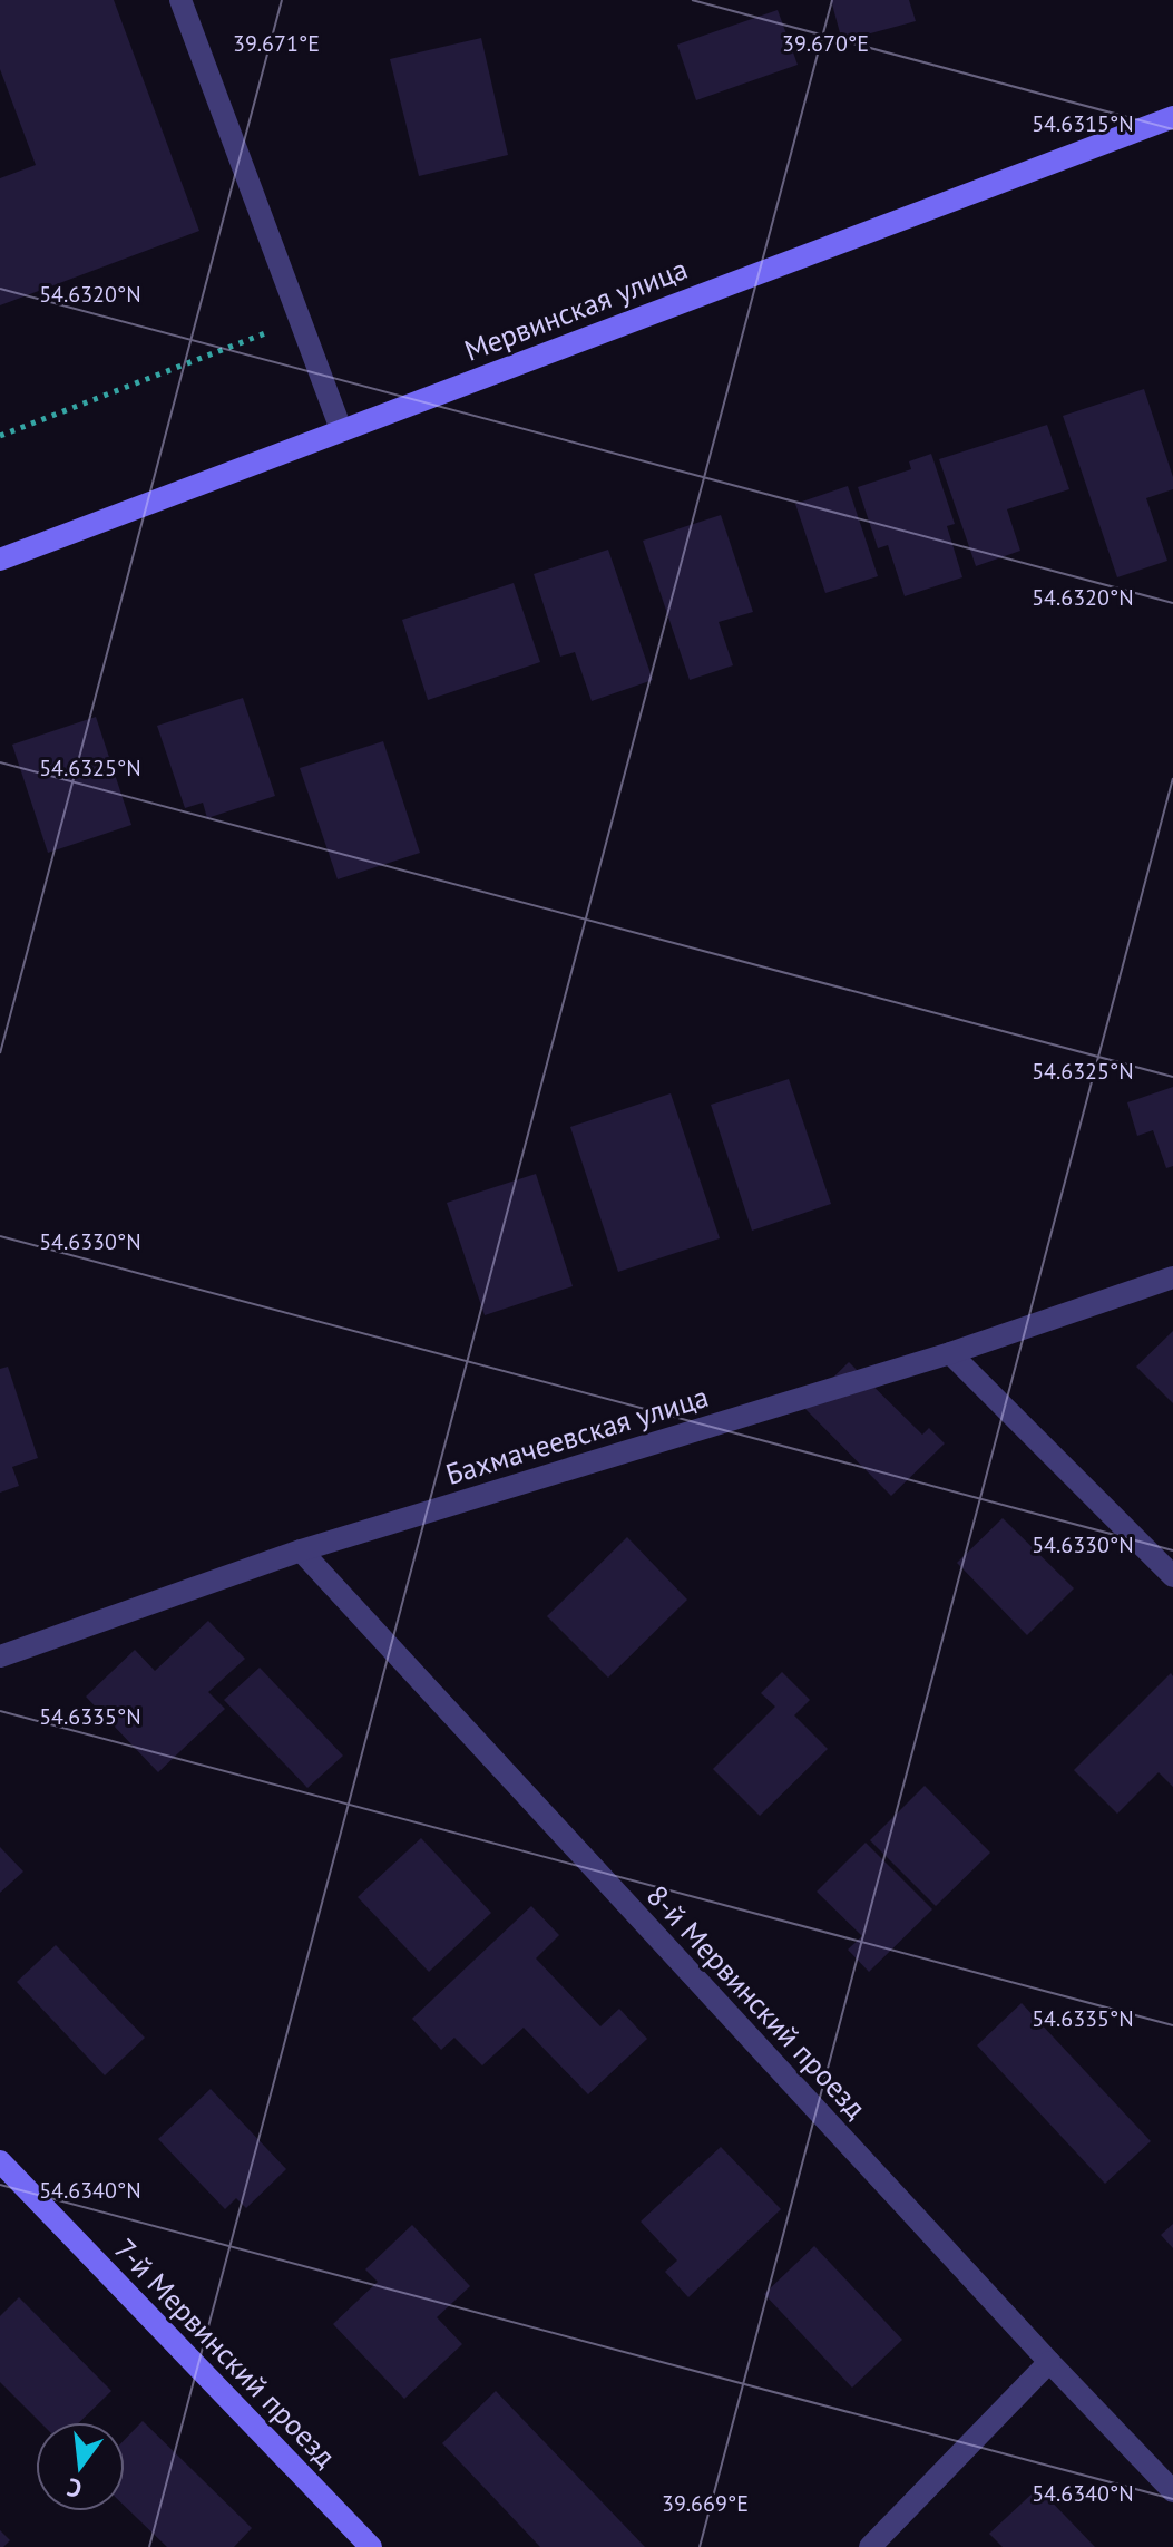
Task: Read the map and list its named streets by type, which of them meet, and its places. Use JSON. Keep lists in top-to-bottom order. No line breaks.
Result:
{"streets":{"street":["Мервинская улица","Бахмачеевская улица","8-й Мервинский проезд","7-й Мервинский проезд"]},"crossings":[["Бахмачеевская улица","8-й Мервинский проезд"]],"north":"bottom","coordinates":["39.671°E","39.670°E","54.6315°N","54.6320°N","54.6325°N","54.6330°N","54.6335°N","54.6340°N","39.669°E"]}
